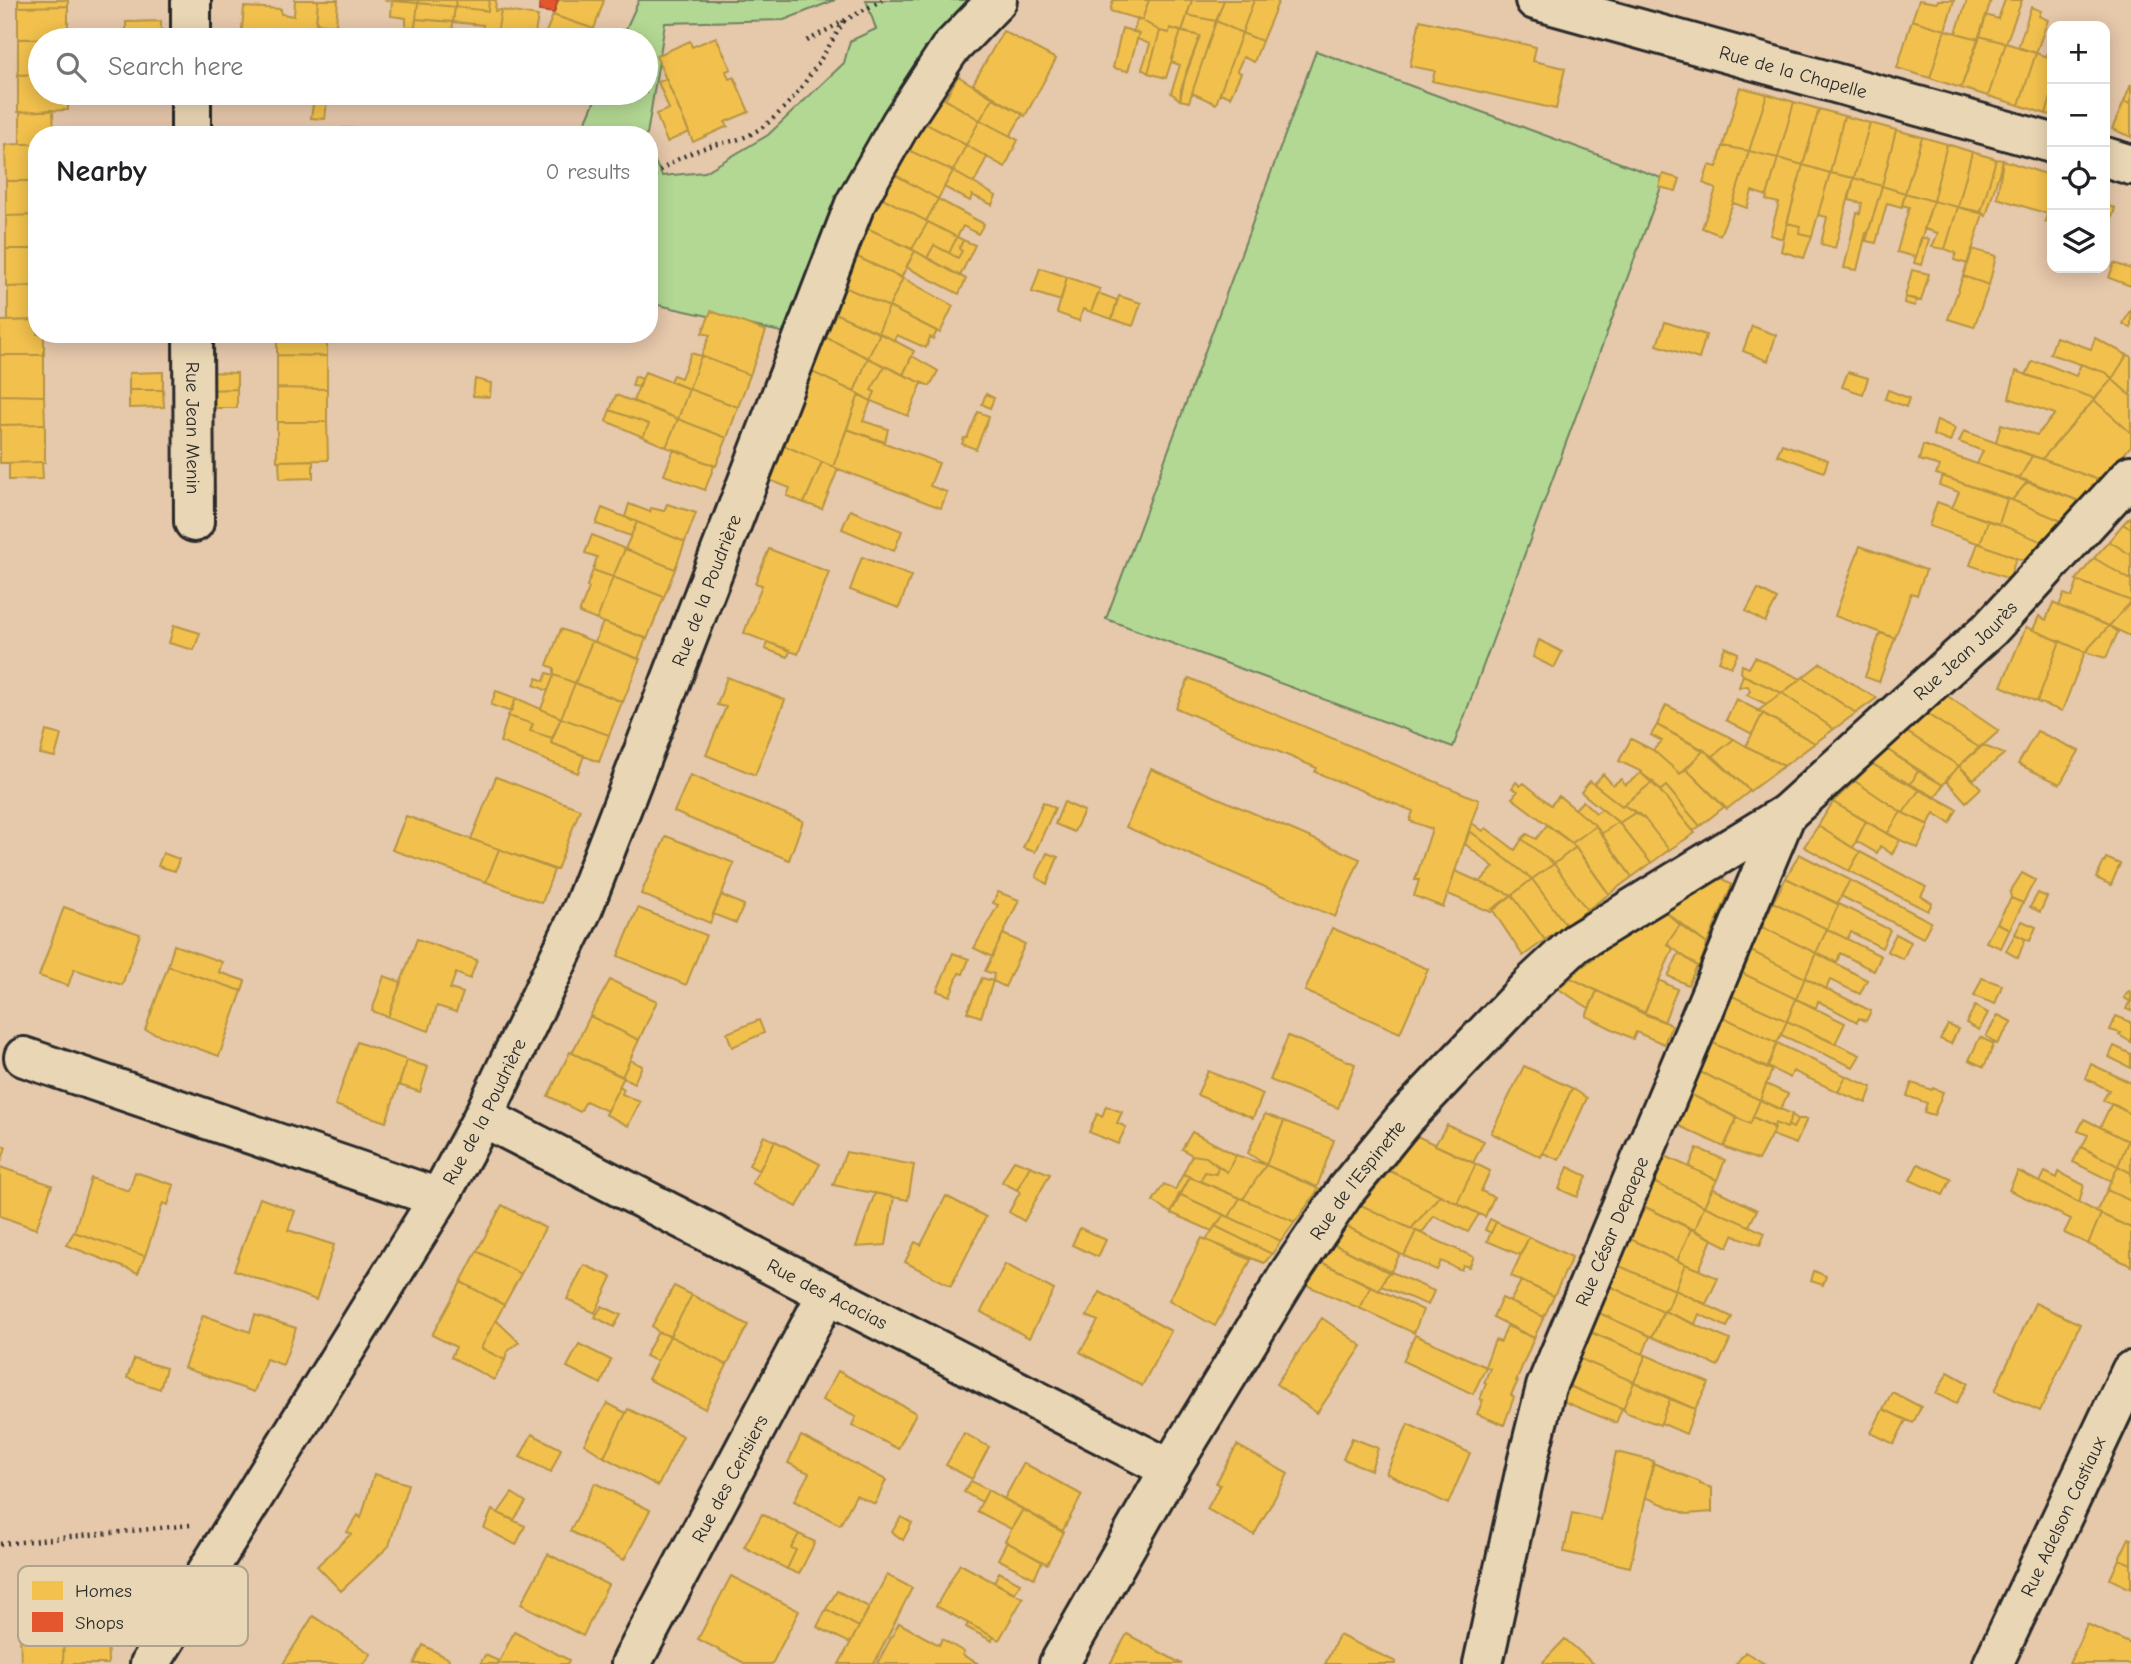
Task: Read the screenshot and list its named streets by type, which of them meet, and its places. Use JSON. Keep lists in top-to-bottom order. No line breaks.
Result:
{"streets":{"street":["Rue de la Chapelle","Rue Jean Menin","Rue de la Poudrière","Rue Jean Jaurès","Rue de l'Espinette","Rue César Depaepe","Rue des Acacias","Rue des Cerisiers","Rue Adelson Castiaux"]},"crossings":[["Rue de la Poudrière","Rue des Acacias"],["Rue Jean Jaurès","Rue de l'Espinette"],["Rue Jean Jaurès","Rue César Depaepe"],["Rue de l'Espinette","Rue César Depaepe"],["Rue de l'Espinette","Rue des Acacias"],["Rue des Acacias","Rue des Cerisiers"]],"legend":["Homes","Shops"],"page":{"map_buttons":["+","−"],"search":"Search here","heading":["Nearby","0 results"]}}
